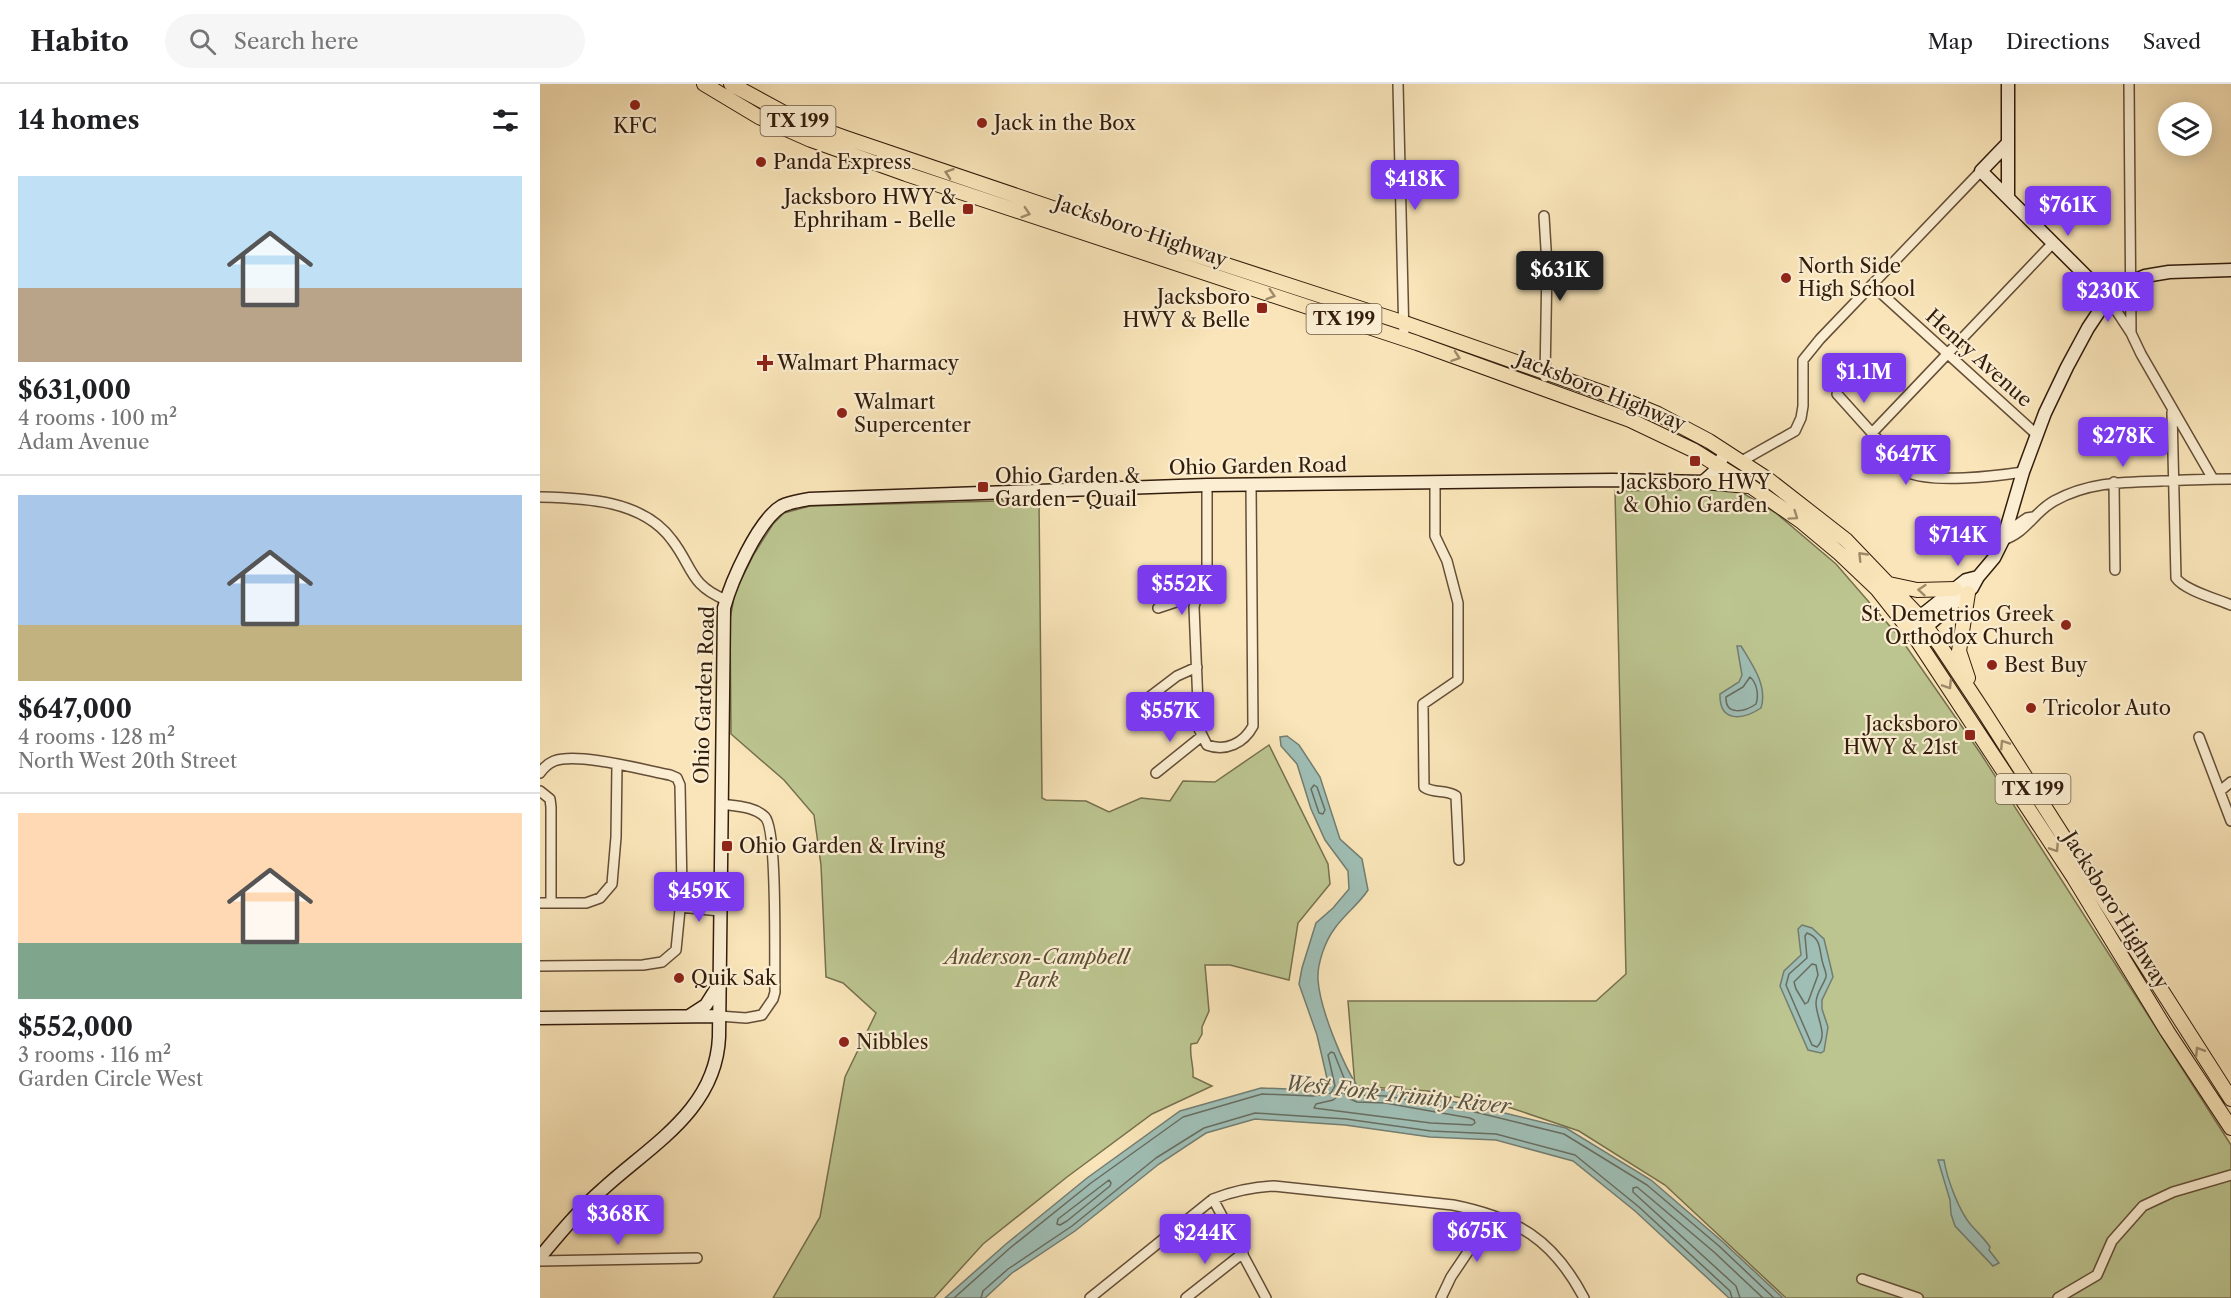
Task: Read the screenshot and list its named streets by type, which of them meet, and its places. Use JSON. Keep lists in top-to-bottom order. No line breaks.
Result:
{"streets":{"main road":["TX 199","Jacksboro Highway"],"street":["Henry Avenue","Ohio Garden Road"]},"water":["West Fork Trinity River"],"parks":["Anderson-Campbell Park"],"places":{"other":["KFC","Jack in the Box","Panda Express","North Side High School","Walmart Supercenter","St. Demetrios Greek Orthodox Church","Best Buy","Tricolor Auto","Quik Sak","Nibbles"],"transit":["Jacksboro HWY & Ephriham - Belle","Jacksboro HWY & Belle","Jacksboro HWY & Ohio Garden","Ohio Garden & Garden - Quail","Jacksboro HWY & 21st","Ohio Garden & Irving"],"health":["Walmart Pharmacy"]},"page":{"header":"Habito","search":"Search here","nav":["Map","Directions","Saved"],"heading":"14 homes","list":[{"name":"$631,000","note":"4 rooms · 100 m² · Adam Avenue"},{"name":"$647,000","note":"4 rooms · 128 m² · North West 20th Street"},{"name":"$552,000","note":"3 rooms · 116 m² · Garden Circle West"}],"price":["$418K","$761K","$631K","$230K","$1.1M","$278K","$647K","$714K","$552K","$557K","$459K","$368K","$675K","$244K"]}}
